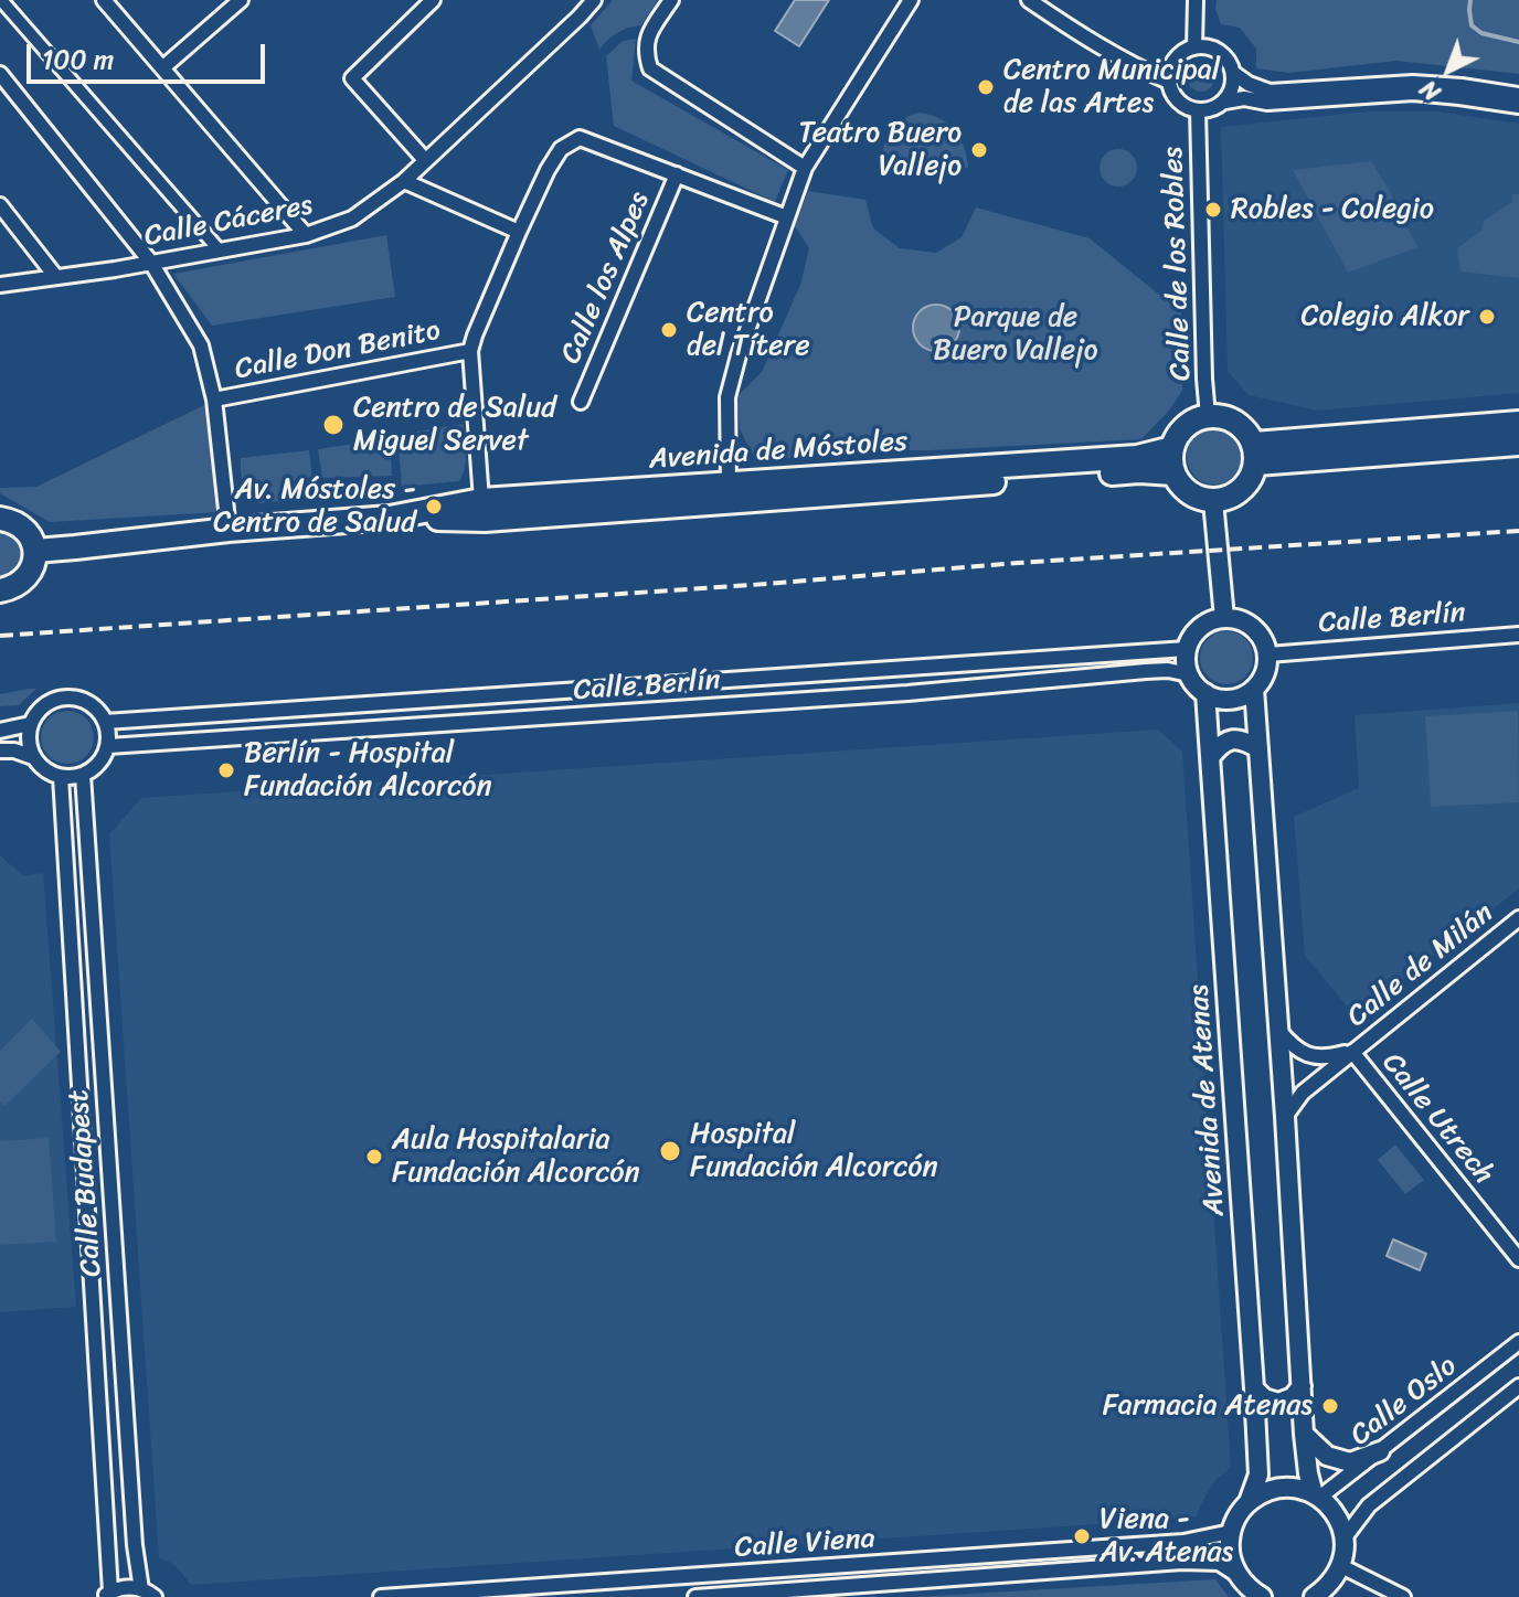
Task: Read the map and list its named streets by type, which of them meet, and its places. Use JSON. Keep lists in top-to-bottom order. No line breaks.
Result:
{"streets":{"main road":["Avenida de Móstoles"],"street":["Calle Cáceres","Calle de los Robles","Calle los Alpes","Calle Don Benito","Calle Berlín","Calle de Milán","Avenida de Atenas","Calle Utrech","Calle Budapest","Calle Oslo","Calle Viena"]},"crossings":[["Calle de los Robles","Avenida de Móstoles"],["Calle los Alpes","Calle Don Benito"],["Calle los Alpes","Avenida de Móstoles"],["Calle Berlín","Avenida de Atenas"],["Calle Berlín","Calle Budapest"],["Calle de Milán","Calle Utrech"],["Avenida de Atenas","Calle Viena"]],"parks":["Parque de Buero Vallejo"],"places":["Centro Municipal de las Artes","Teatro Buero Vallejo","Robles - Colegio","Colegio Alkor","Centro del Títere","Centro de Salud Miguel Servet","Av. Móstoles - Centro de Salud","Berlín - Hospital Fundación Alcorcón","Hospital Fundación Alcorcón","Aula Hospitalaria Fundación Alcorcón","Farmacia Atenas","Viena - Av. Atenas"],"scale_bar":"100 m","north":"bottom left"}
